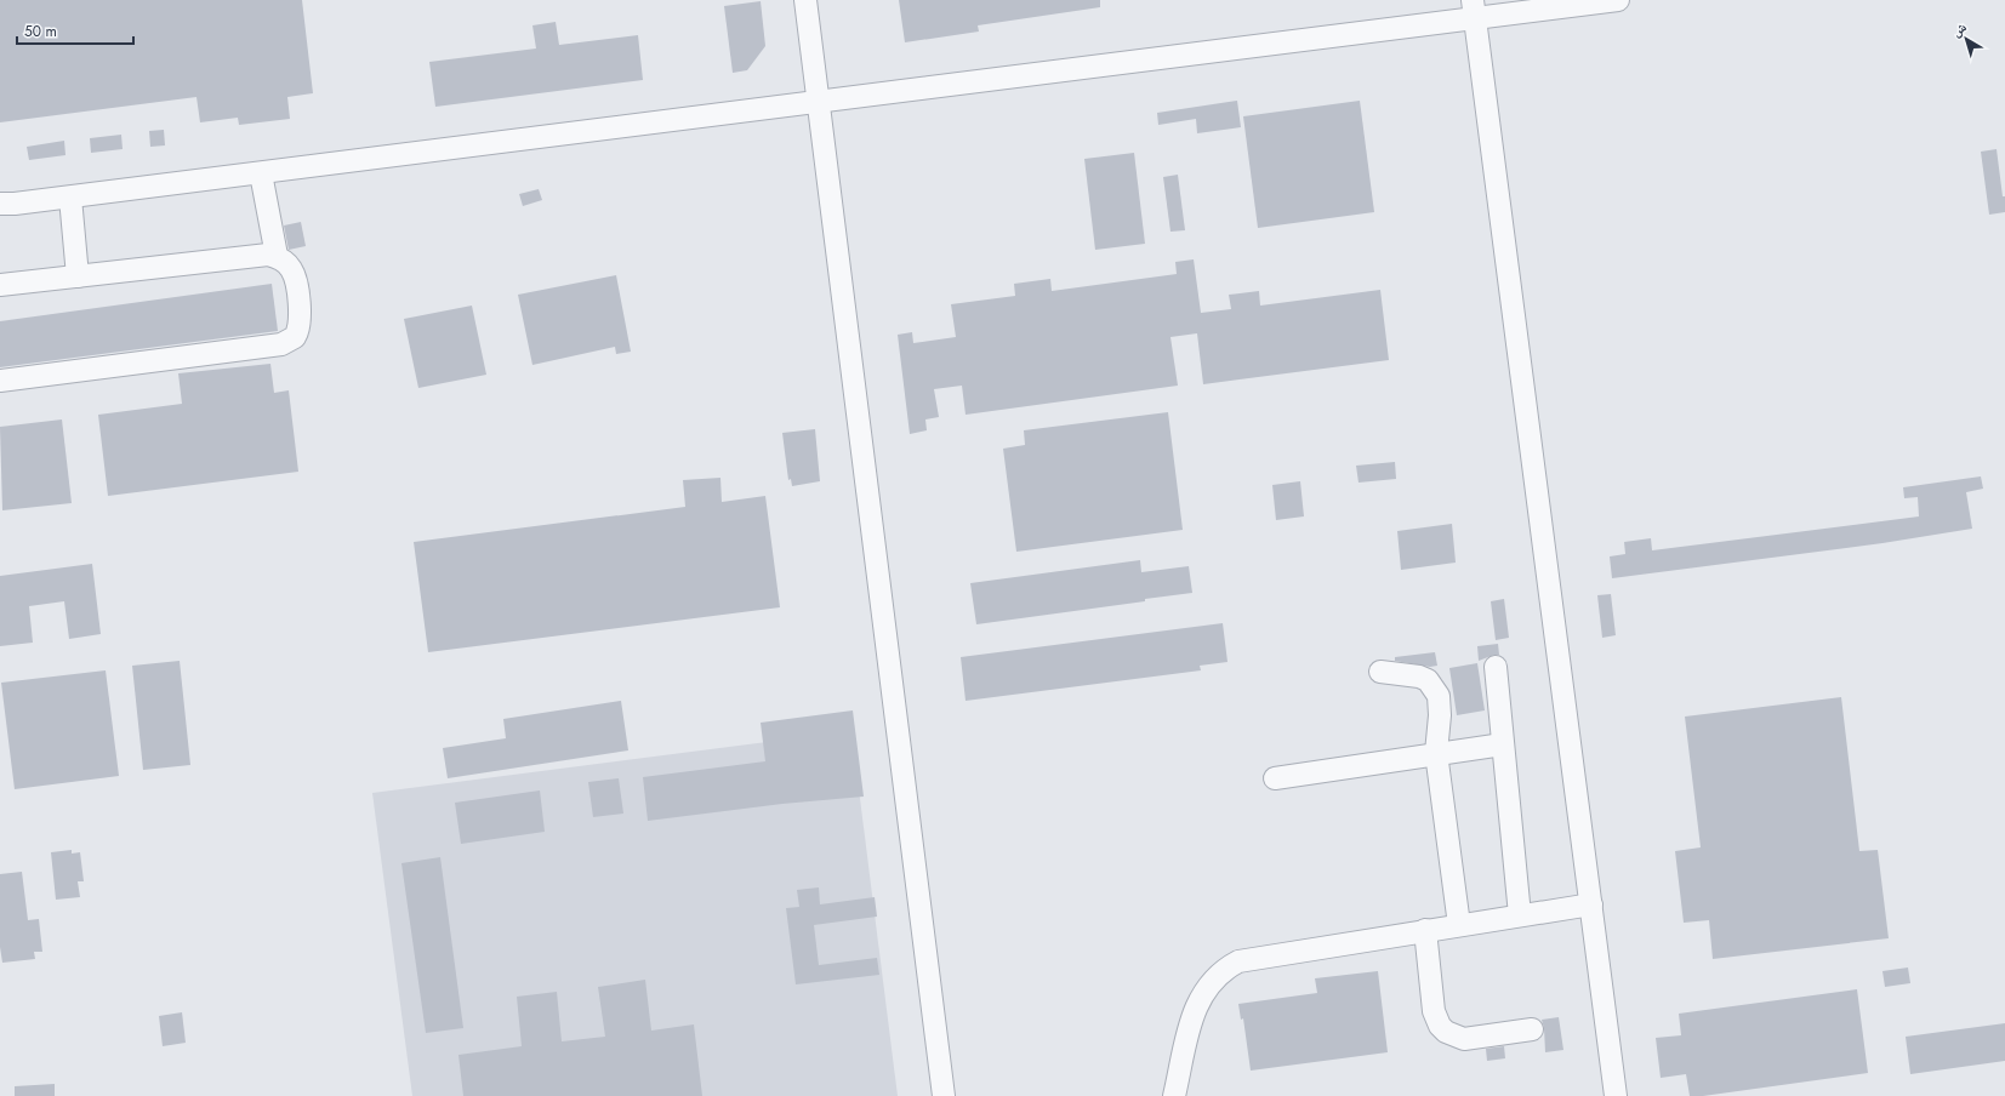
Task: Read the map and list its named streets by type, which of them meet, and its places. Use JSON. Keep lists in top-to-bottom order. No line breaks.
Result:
{"scale_bar":"50 m","north":"top left"}
